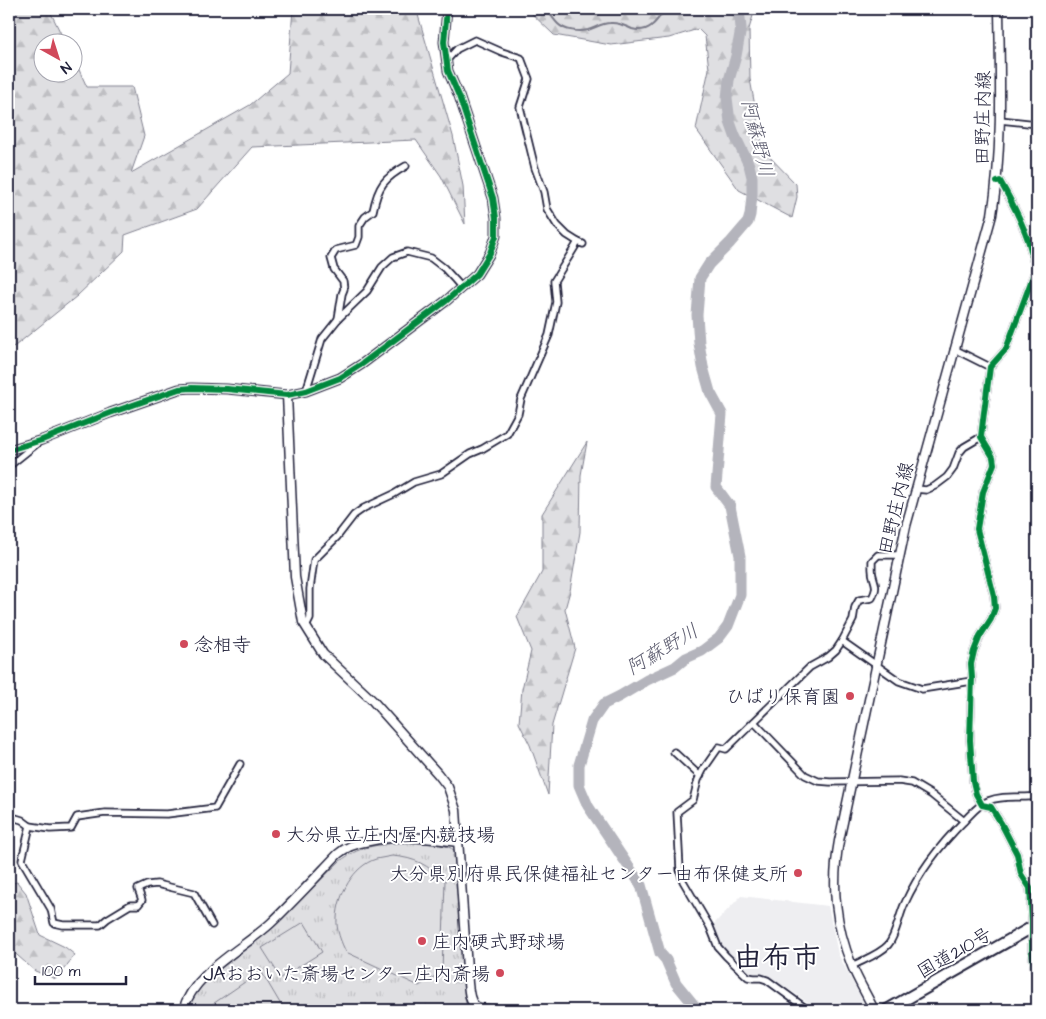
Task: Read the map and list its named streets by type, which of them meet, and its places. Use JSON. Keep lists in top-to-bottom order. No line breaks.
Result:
{"streets":{"highway":["国道210号"],"street":["田野庄内線"]},"districts":["由布市"],"water":["阿蘇野川"],"places":["念相寺","ひばり保育園","大分県立庄内屋内競技場","大分県別府県民保健福祉センター由布保健支所","庄内硬式野球場","JAおおいた斎場センター庄内斎場"],"scale_bar":"100 m","north":"bottom right"}
